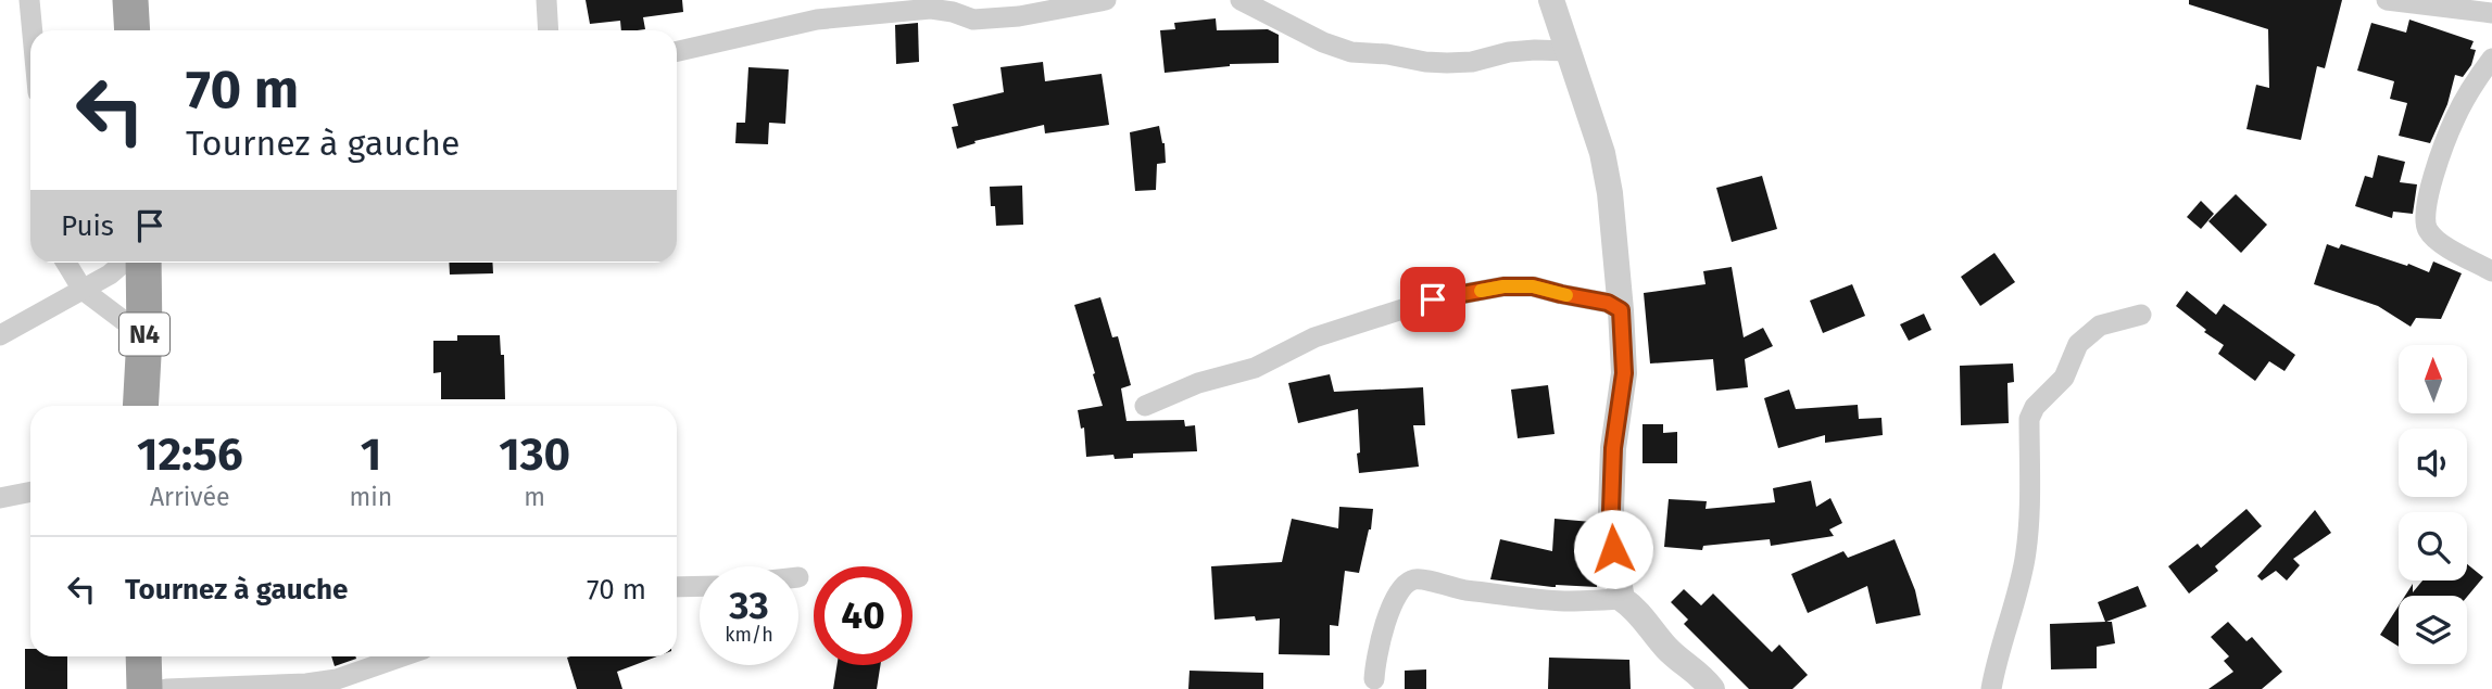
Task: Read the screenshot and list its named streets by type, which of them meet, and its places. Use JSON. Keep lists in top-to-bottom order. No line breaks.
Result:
{"streets":{"highway":["N4"]},"north":"top","page":{"turn":["70 m","Tournez à gauche"],"then":"Puis","eta":["12:56","Arrivée","1","min","130","m"],"list":[{"name":"Tournez à gauche","value":"70 m"}],"speed":"33 km/h","limit":"40"}}
